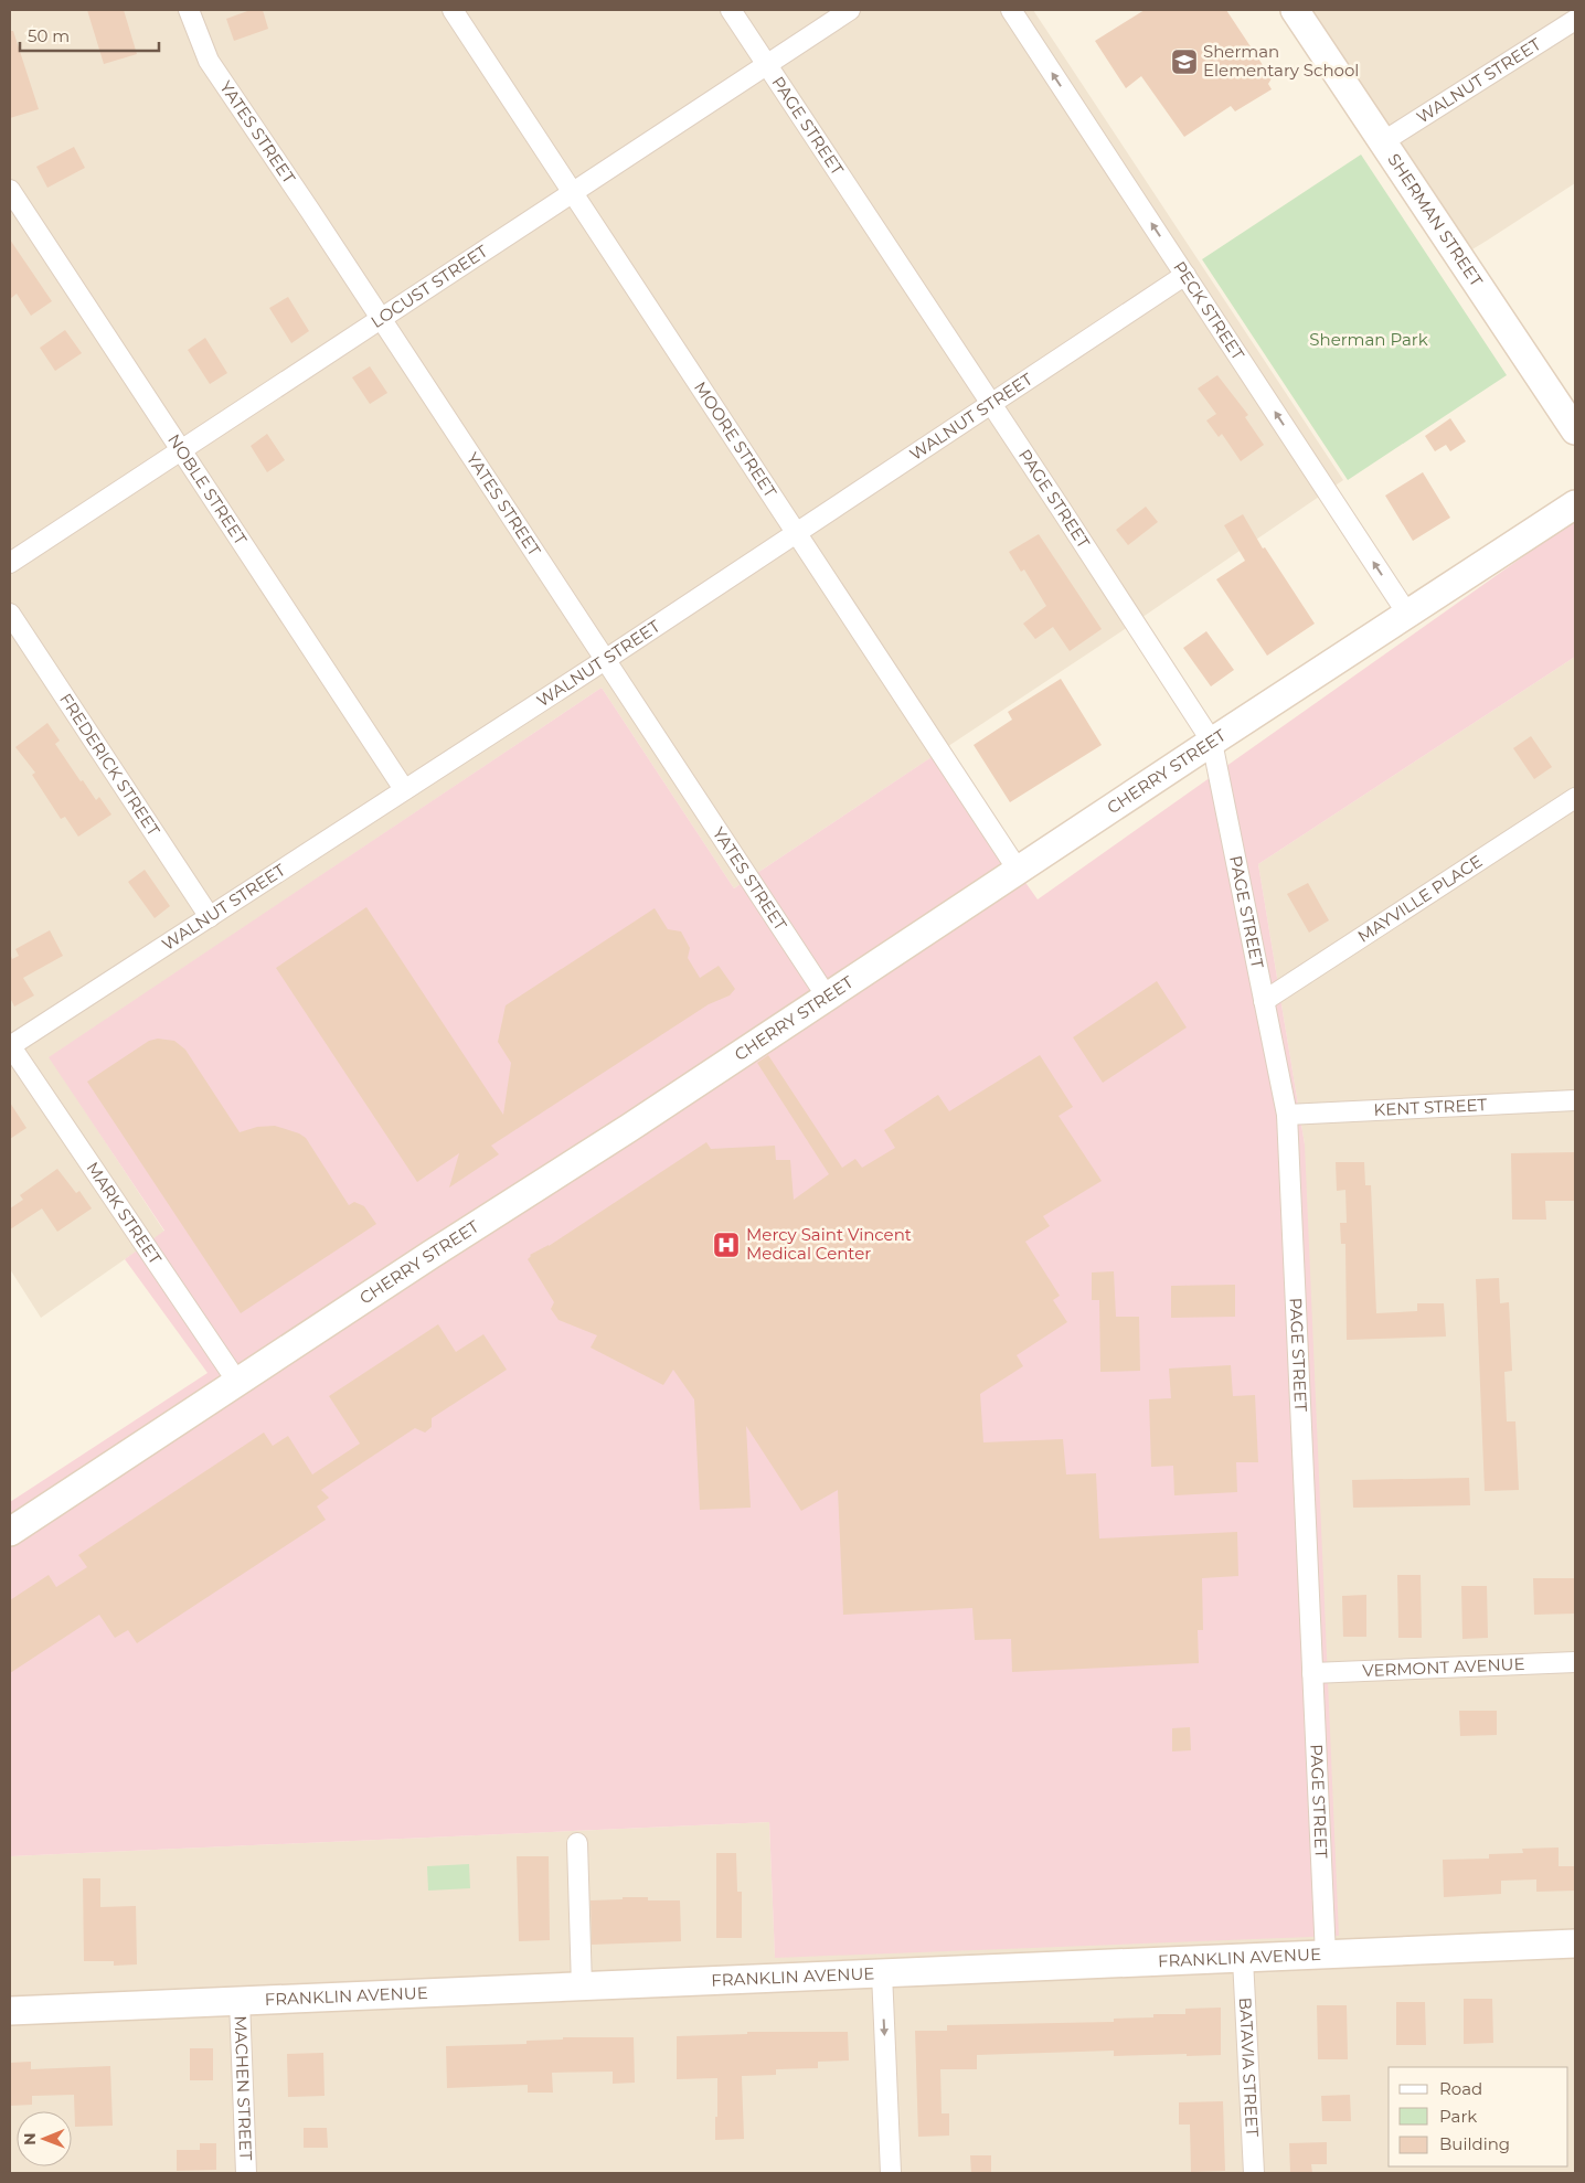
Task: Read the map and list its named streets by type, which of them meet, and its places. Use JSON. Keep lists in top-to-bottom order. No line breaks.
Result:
{"streets":{"street":["WALNUT STREET","PAGE STREET","YATES STREET","SHERMAN STREET","LOCUST STREET","PECK STREET","MOORE STREET","NOBLE STREET","FREDERICK STREET","CHERRY STREET","MAYVILLE PLACE","KENT STREET","MARK STREET","VERMONT AVENUE","FRANKLIN AVENUE","BATAVIA STREET","MACHEN STREET"]},"crossings":[["WALNUT STREET","PAGE STREET"],["WALNUT STREET","YATES STREET"],["WALNUT STREET","SHERMAN STREET"],["WALNUT STREET","PECK STREET"],["WALNUT STREET","MOORE STREET"],["WALNUT STREET","NOBLE STREET"],["WALNUT STREET","FREDERICK STREET"],["WALNUT STREET","MARK STREET"],["PAGE STREET","LOCUST STREET"],["PAGE STREET","CHERRY STREET"],["PAGE STREET","MAYVILLE PLACE"],["PAGE STREET","KENT STREET"],["PAGE STREET","VERMONT AVENUE"],["PAGE STREET","FRANKLIN AVENUE"],["YATES STREET","LOCUST STREET"],["YATES STREET","CHERRY STREET"],["LOCUST STREET","MOORE STREET"],["LOCUST STREET","NOBLE STREET"],["PECK STREET","CHERRY STREET"],["MOORE STREET","CHERRY STREET"],["CHERRY STREET","MARK STREET"],["FRANKLIN AVENUE","BATAVIA STREET"],["FRANKLIN AVENUE","MACHEN STREET"]],"one_way":["PECK STREET"],"parks":["Sherman Park"],"places":{"school or university":["Sherman Elementary School"],"hospital":["Mercy Saint Vincent Medical Center"]},"legend":["Road","Park","Building"],"scale_bar":"50 m","north":"left"}
